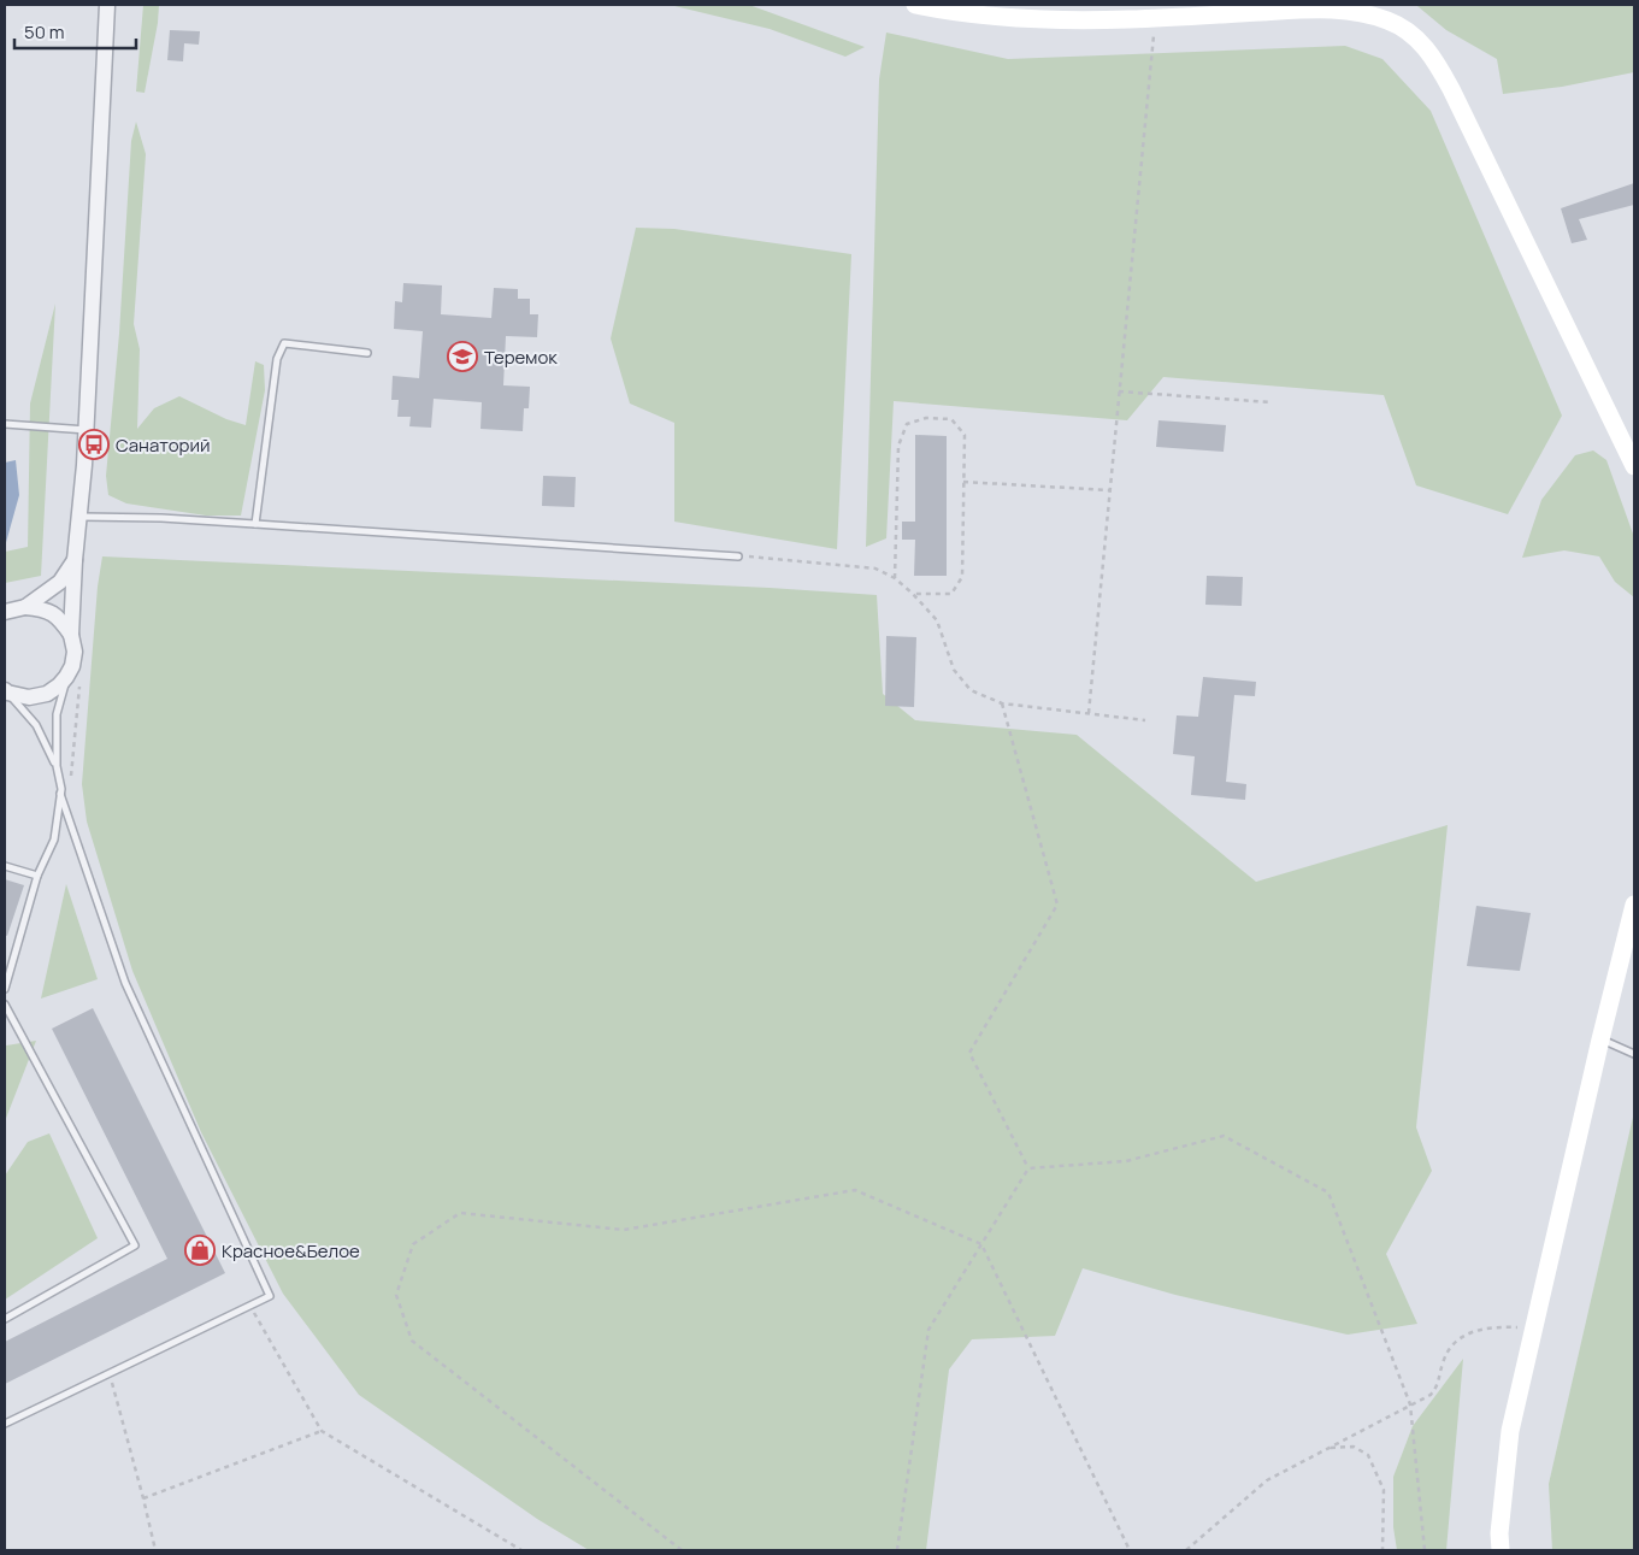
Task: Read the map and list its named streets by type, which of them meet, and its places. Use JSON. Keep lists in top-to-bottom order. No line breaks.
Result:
{"places":{"school or university":["Теремок"],"bus stop":["Санаторий"],"shop":["Красное&Белое"]},"scale_bar":"50 m"}
